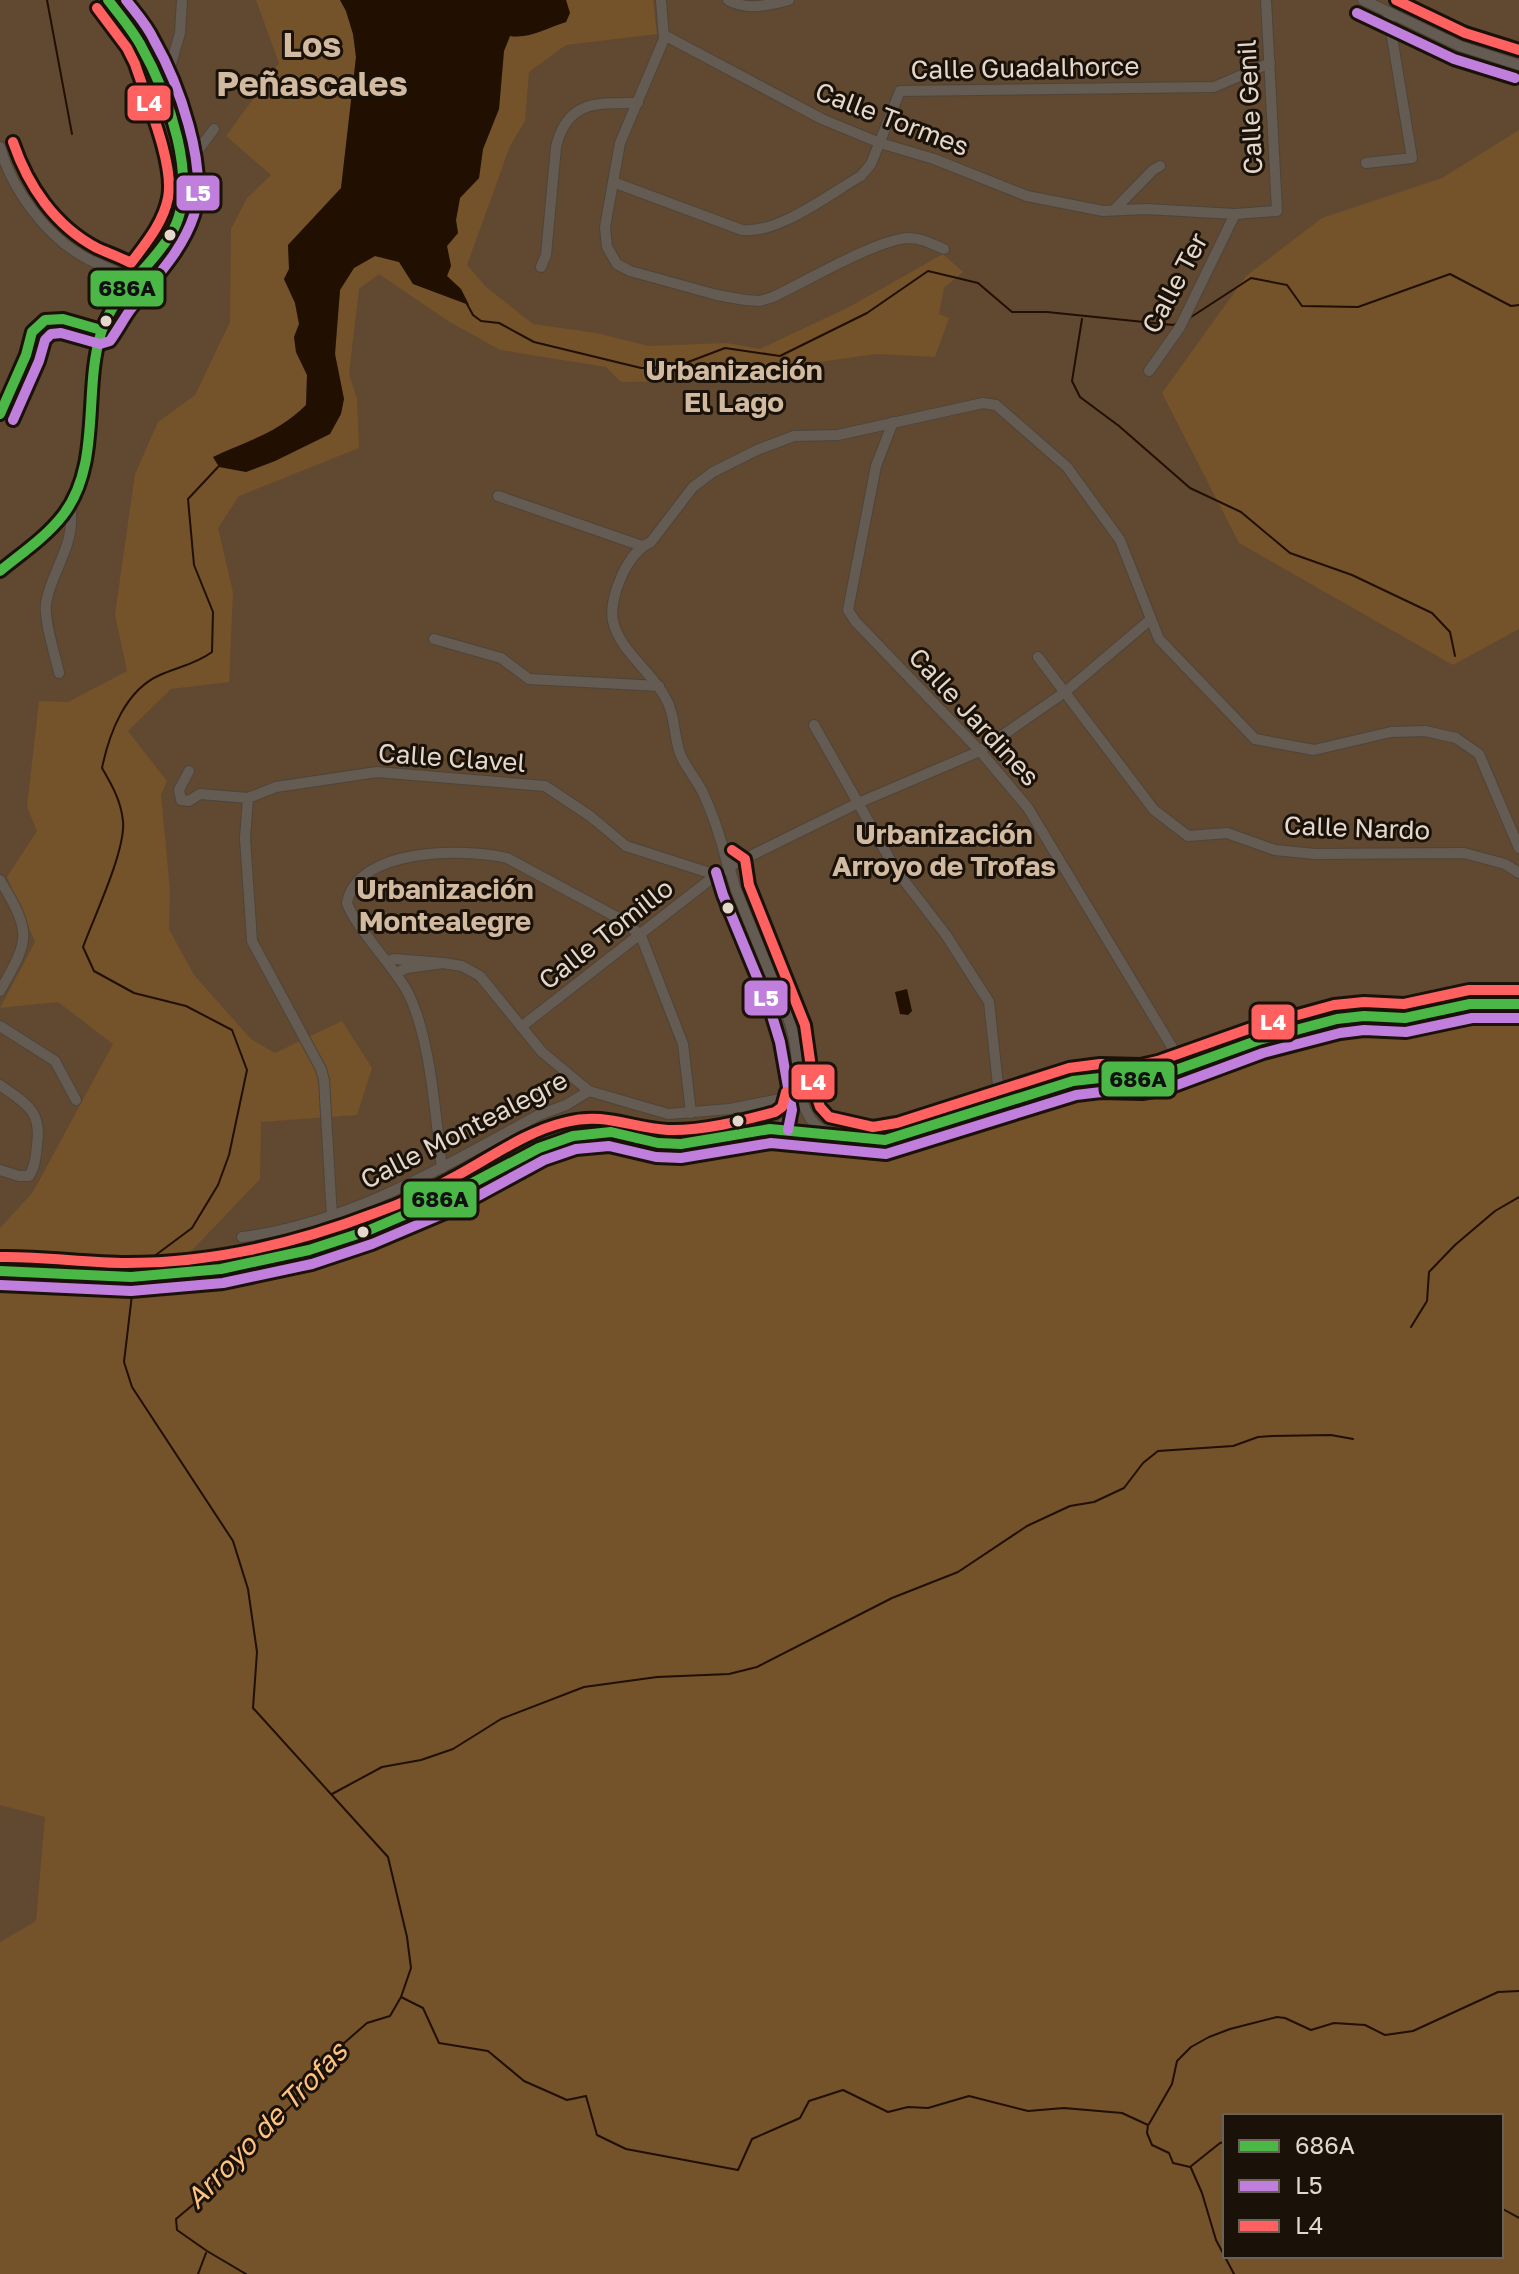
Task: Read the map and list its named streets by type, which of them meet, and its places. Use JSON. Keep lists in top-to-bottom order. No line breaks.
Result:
{"streets":{"street":["Calle Guadalhorce","Calle Genil","Calle Tormes","Calle Ter","Calle Jardines","Calle Clavel","Calle Nardo","Calle Tomillo","Calle Montealegre"]},"crossings":[["Calle Guadalhorce","Calle Genil"],["Calle Guadalhorce","Calle Tormes"],["Calle Genil","Calle Tormes"],["Calle Tormes","Calle Ter"],["Calle Clavel","Calle Tomillo"]],"districts":["Los Peñascales","Urbanización El Lago","Urbanización Arroyo de Trofas","Urbanización Montealegre"],"water":["Arroyo de Trofas"],"lines":["transit line 686A","transit line L5","transit line L4"],"legend":["686A","L5","L4"]}
